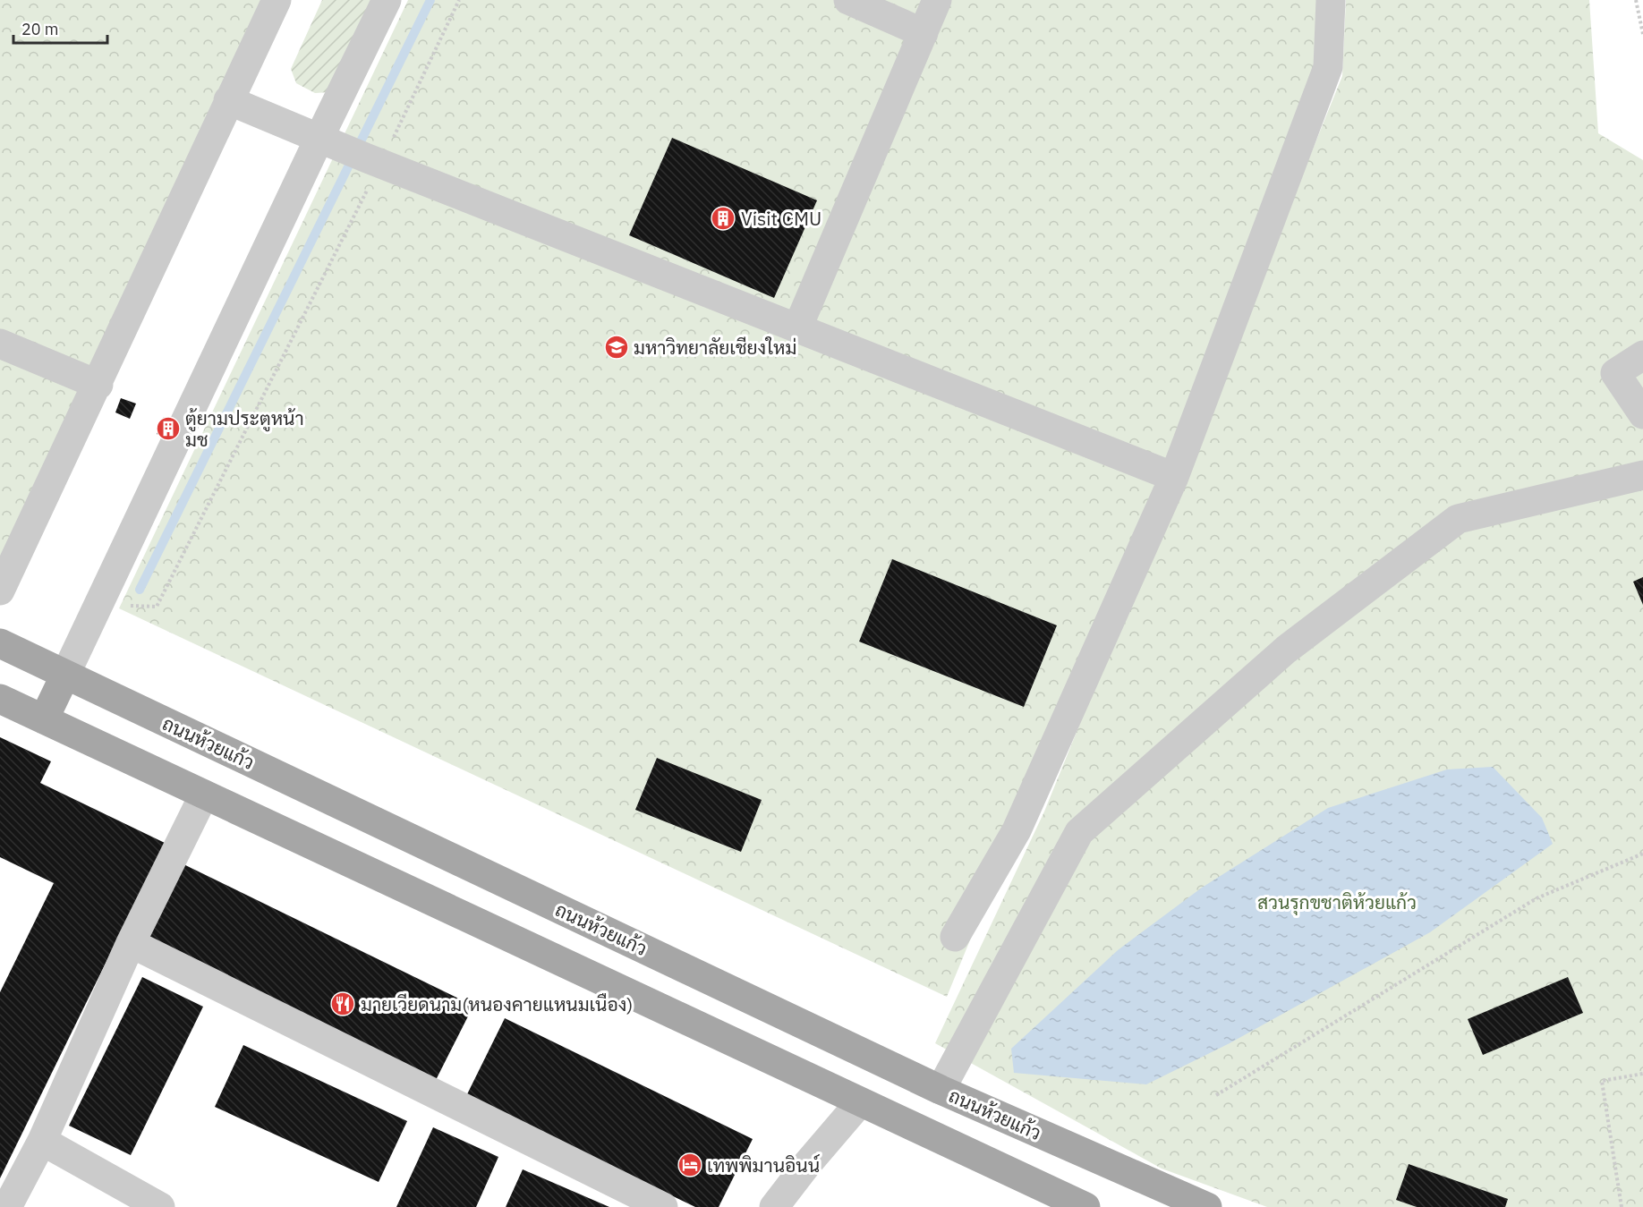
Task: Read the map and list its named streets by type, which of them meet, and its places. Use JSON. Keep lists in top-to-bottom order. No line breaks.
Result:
{"streets":{"main road":["ถนนห้วยแก้ว"]},"parks":["สวนรุกขชาติห้วยแก้ว"],"places":{"building":["Visit CMU","ตู้ยามประตูหน้า มช"],"school or university":["มหาวิทยาลัยเชียงใหม่"],"restaurant":["มายเวียดนาม(หนองคายแหนมเนือง)"],"hotel":["เทพพิมานอินน์"]},"scale_bar":"20 m"}
